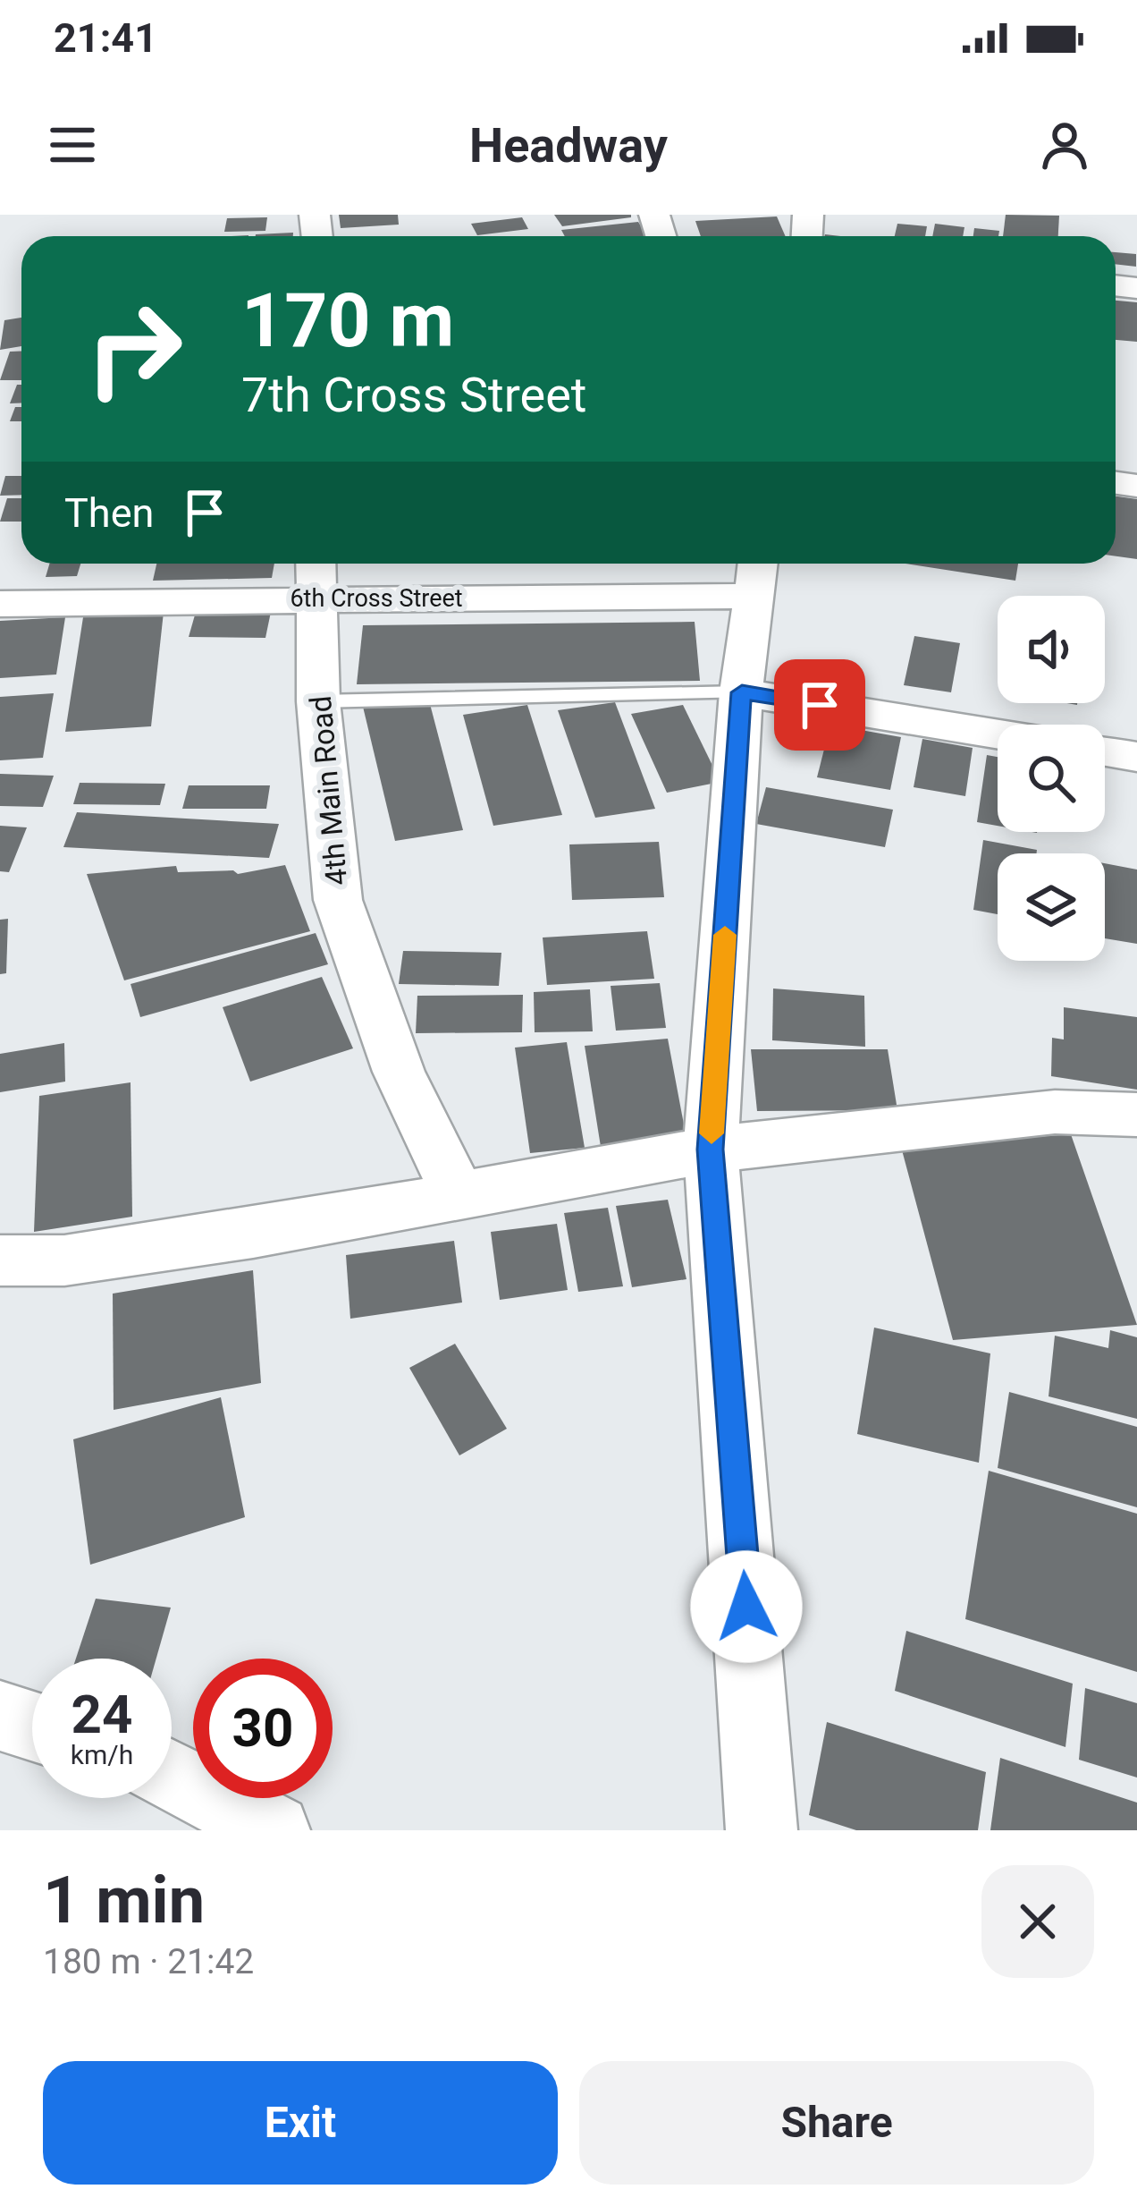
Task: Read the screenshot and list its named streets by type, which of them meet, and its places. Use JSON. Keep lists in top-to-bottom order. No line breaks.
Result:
{"streets":{"street":["6th Cross Street","4th Main Road"]},"crossings":[["6th Cross Street","4th Main Road"]],"page":{"status":"21:41","header":"Headway","turn":["170 m","7th Cross Street"],"then":"Then","speed":"24 km/h","limit":"30","heading":["1 min","180 m · 21:42"],"buttons":["Exit","Share"]}}
